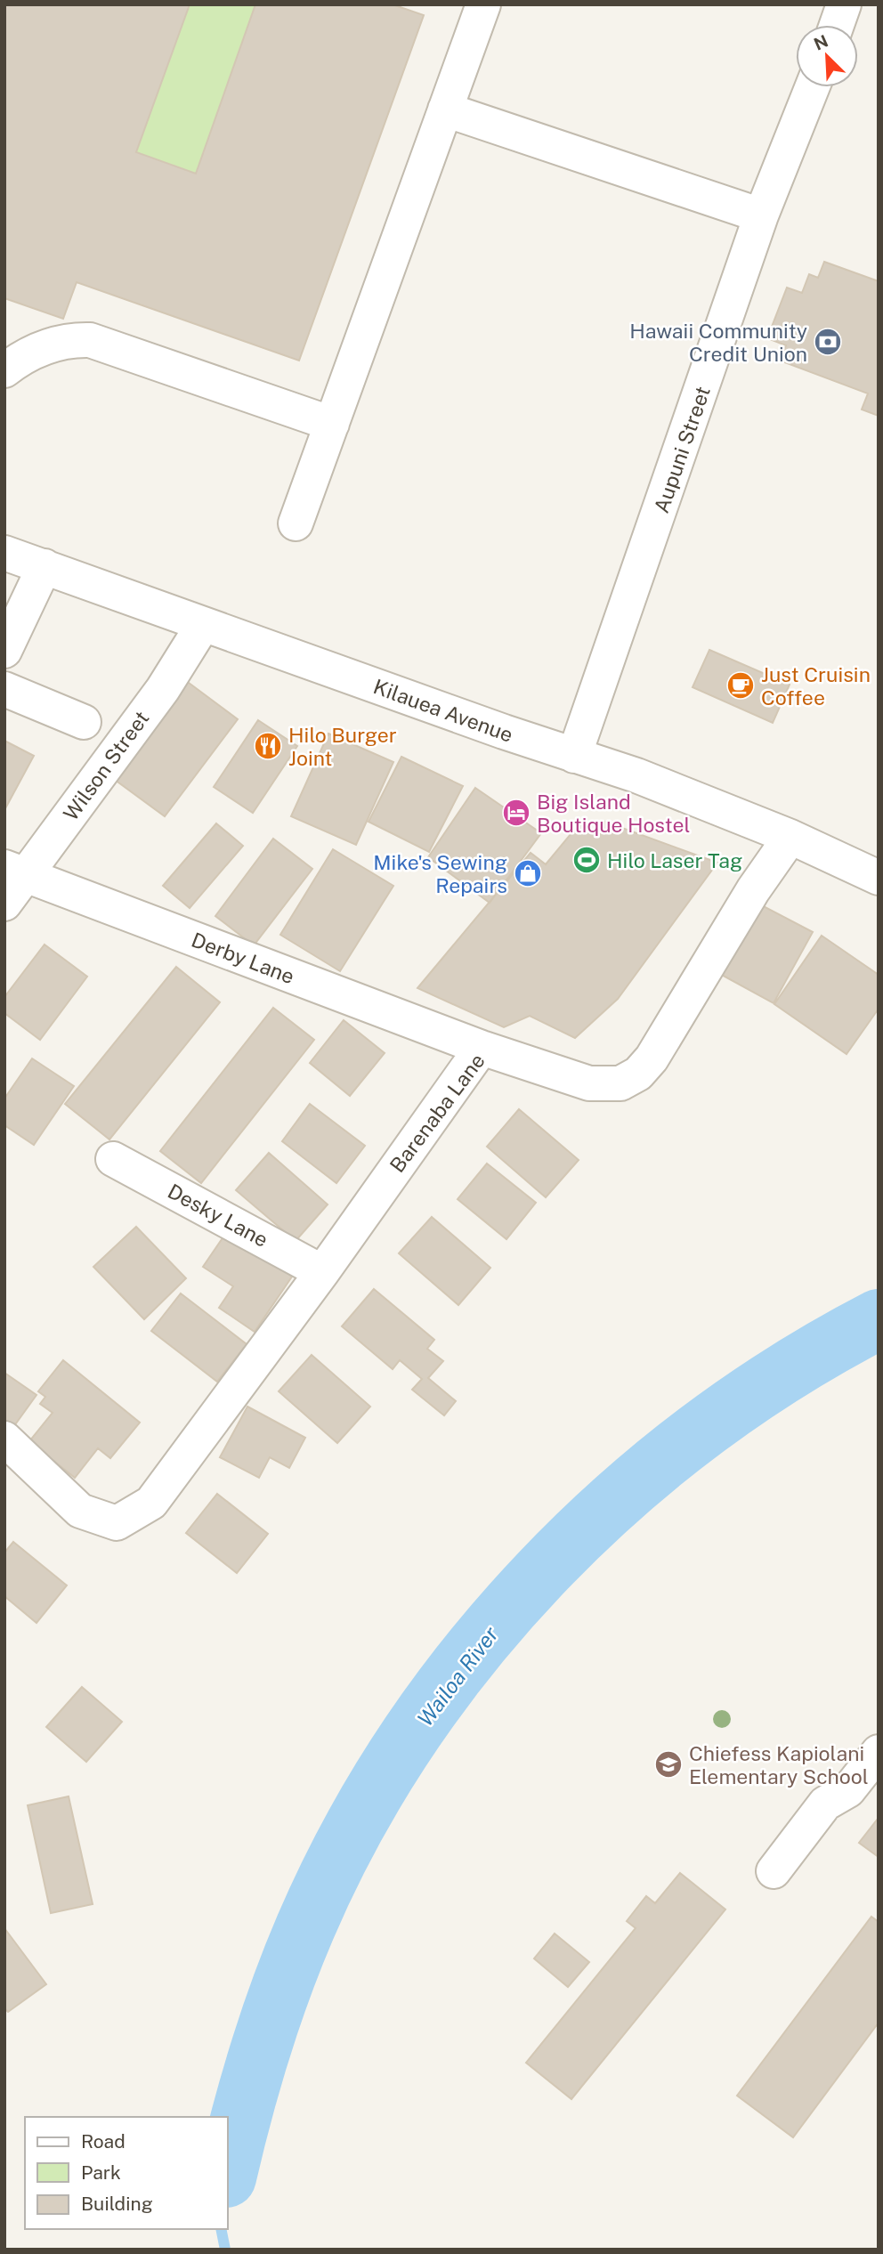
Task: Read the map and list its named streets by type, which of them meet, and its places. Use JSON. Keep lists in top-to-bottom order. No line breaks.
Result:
{"streets":{"street":["Aupuni Street","Kilauea Avenue","Wilson Street","Derby Lane","Barenaba Lane","Desky Lane"]},"crossings":[["Aupuni Street","Kilauea Avenue"],["Kilauea Avenue","Wilson Street"],["Kilauea Avenue","Barenaba Lane"],["Wilson Street","Derby Lane"],["Derby Lane","Barenaba Lane"],["Barenaba Lane","Desky Lane"]],"water":["Wailoa River"],"places":{"bank":["Hawaii Community Credit Union"],"cafe":["Just Cruisin Coffee"],"restaurant":["Hilo Burger Joint"],"hotel":["Big Island Boutique Hostel"],"sports":["Hilo Laser Tag"],"shop":["Mike's Sewing Repairs"],"school or university":["Chiefess Kapiolani Elementary School"]},"legend":["Road","Park","Building"],"north":"top left"}
